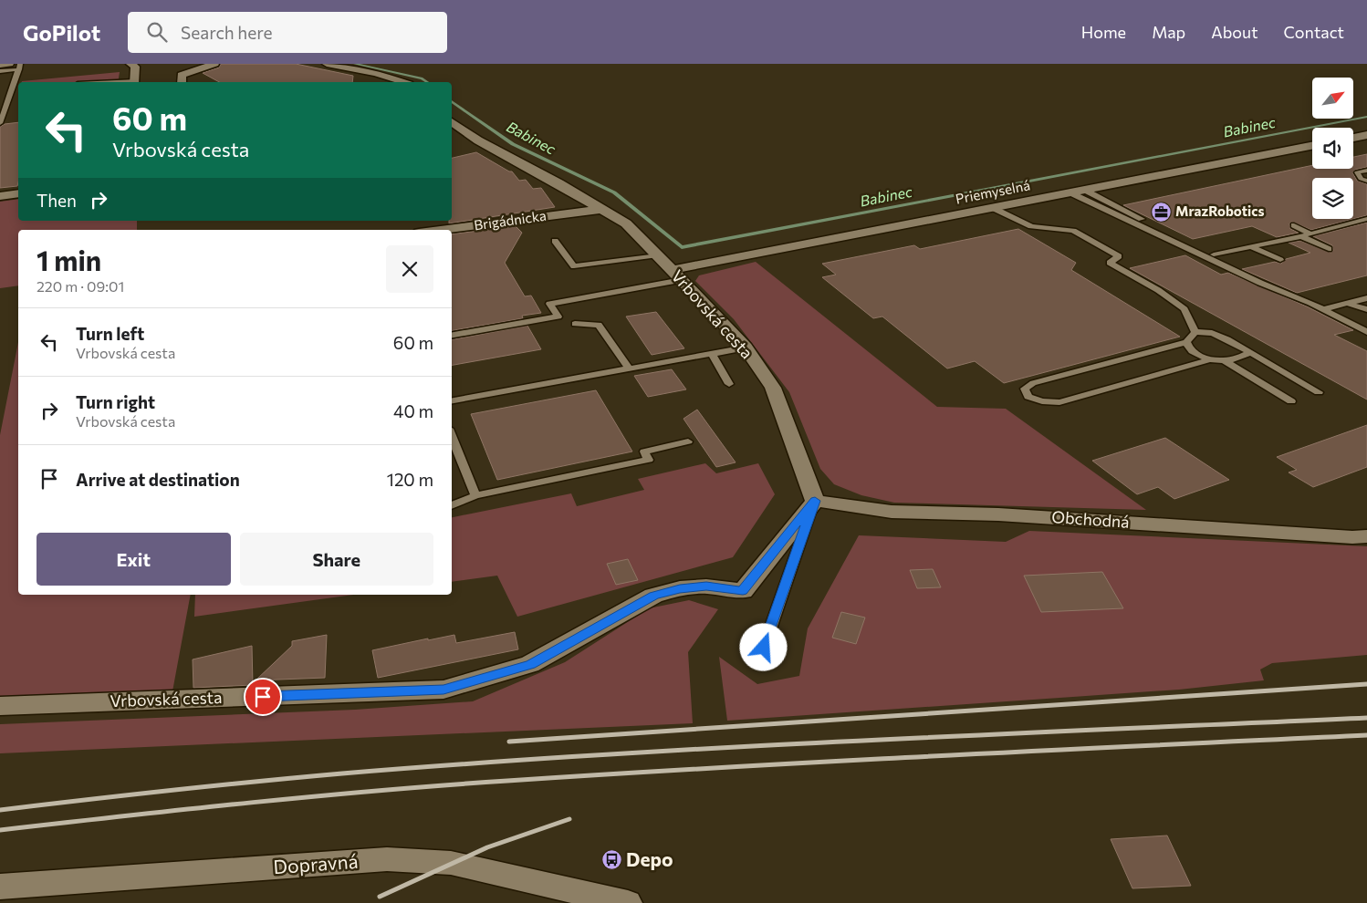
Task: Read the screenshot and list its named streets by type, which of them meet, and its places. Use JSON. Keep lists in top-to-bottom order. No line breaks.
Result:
{"streets":{"street":["Priemyselná","Brigádnicka","Vrbovská cesta","Obchodná","Dopravná"]},"crossings":[["Priemyselná","Vrbovská cesta"],["Brigádnicka","Vrbovská cesta"],["Vrbovská cesta","Obchodná"]],"water":["Babinec"],"places":{"office":["MrazRobotics"],"bus stop":["Depo"]},"north":"top right","page":{"header":"GoPilot","search":"Search here","nav":["Home","Map","About","Contact"],"turn":["60 m","Vrbovská cesta"],"then":"Then","heading":["1 min","220 m · 09:01"],"list":[{"name":"Turn left","note":"Vrbovská cesta","value":"60 m"},{"name":"Turn right","note":"Vrbovská cesta","value":"40 m"},{"name":"Arrive at destination","value":"120 m"}],"buttons":["Exit","Share"]}}
